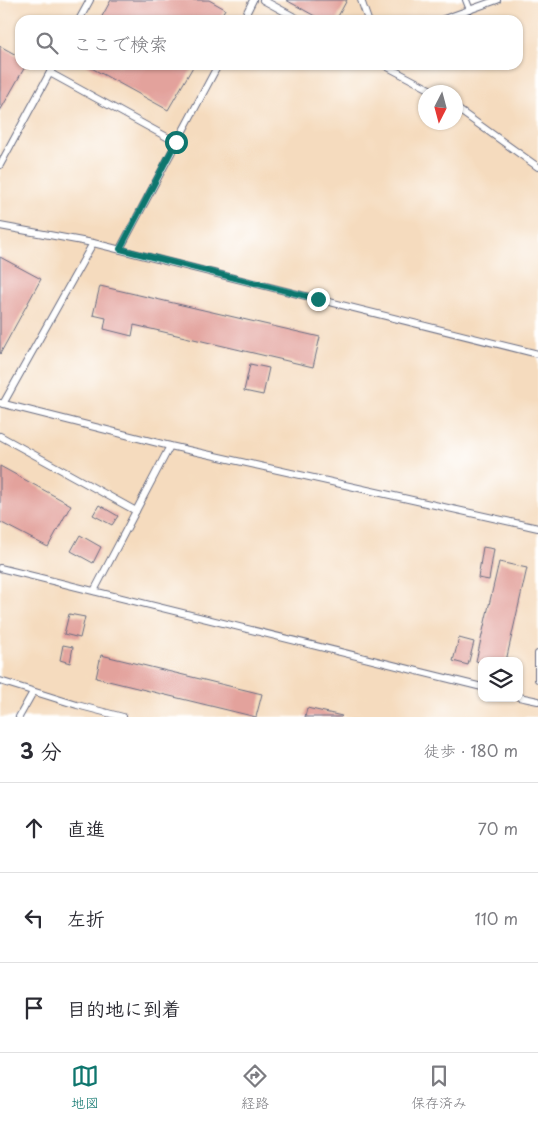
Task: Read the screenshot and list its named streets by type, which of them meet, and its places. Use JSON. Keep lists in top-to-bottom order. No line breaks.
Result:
{"north":"bottom","page":{"search":"ここで検索","heading":["3 分","徒歩 · 180 m"],"list":[["直進","70 m"],["左折","110 m"],"目的地に到着"],"nav":["地図","経路","保存済み"]}}
